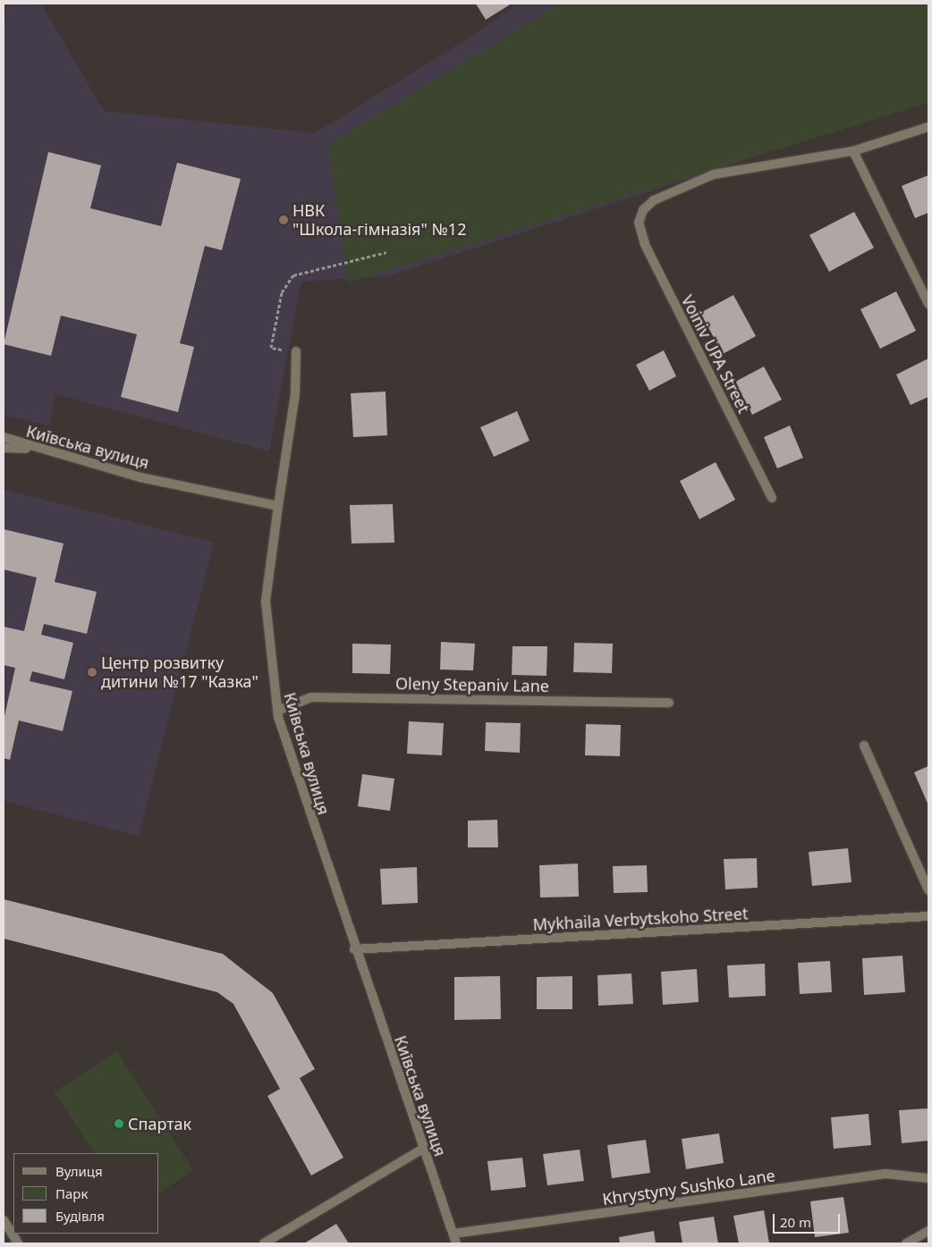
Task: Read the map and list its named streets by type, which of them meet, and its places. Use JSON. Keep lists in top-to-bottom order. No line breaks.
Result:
{"streets":{"street":["Voiniv UPA Street","Київська вулиця","Oleny Stepaniv Lane","Mykhaila Verbytskoho Street","Khrystyny Sushko Lane"]},"crossings":[["Київська вулиця","Oleny Stepaniv Lane"],["Київська вулиця","Mykhaila Verbytskoho Street"],["Київська вулиця","Khrystyny Sushko Lane"]],"places":["НВК \"Школа-гімназія\" №12","Центр розвитку дитини №17 \"Казка\"","Спартак"],"legend":["Вулиця","Парк","Будівля"],"scale_bar":"20 m"}
